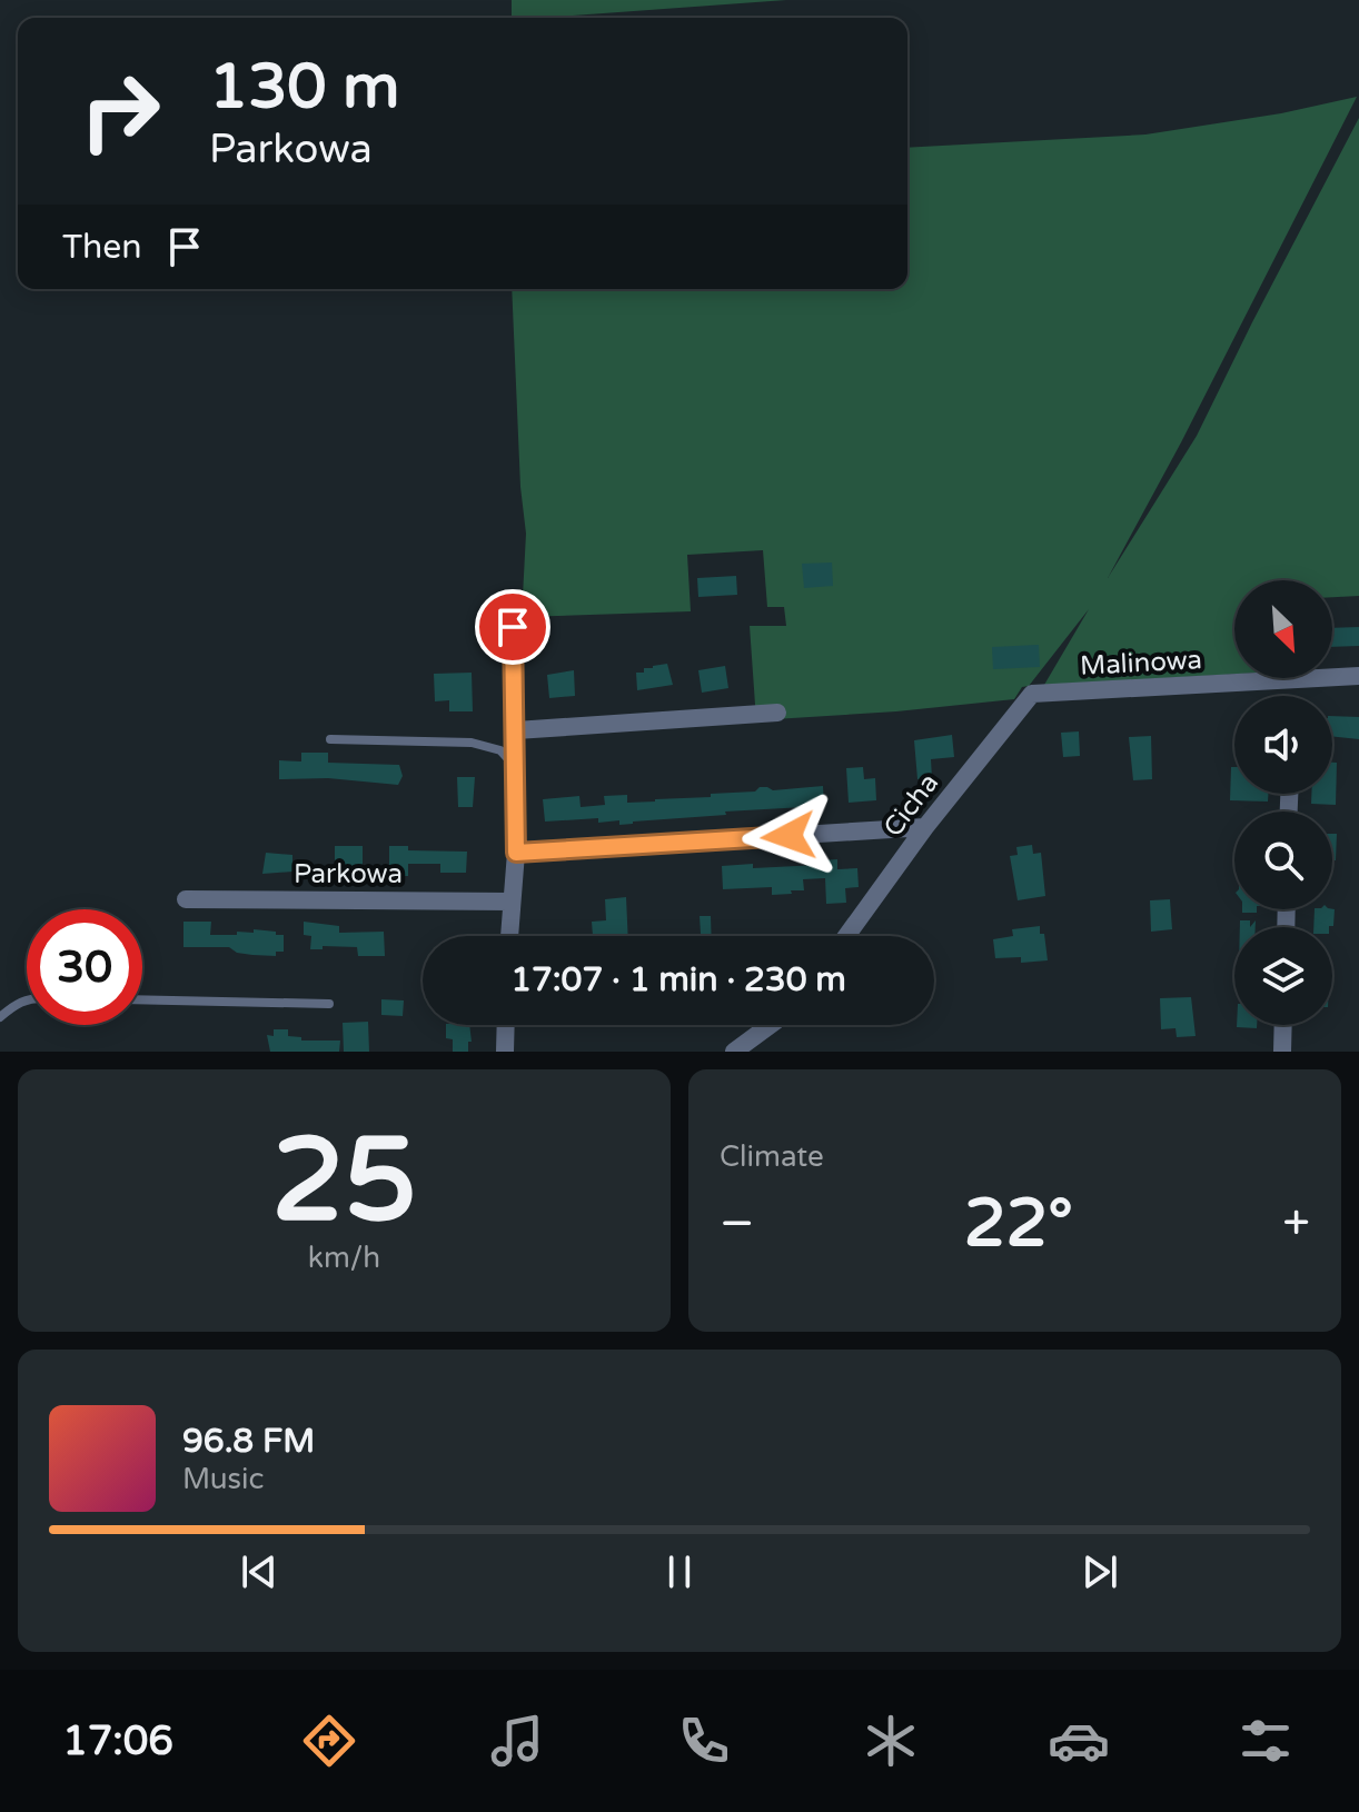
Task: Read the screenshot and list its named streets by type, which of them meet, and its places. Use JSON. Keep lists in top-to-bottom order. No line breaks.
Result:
{"streets":{"street":["Malinowa","Cicha","Parkowa"]},"crossings":[["Malinowa","Cicha"]],"north":"bottom right","page":{"turn":["130 m","Parkowa"],"then":"Then","limit":"30","trip":"17:07 · 1 min · 230 m","tile":[["25","km/h"],"Climate"],"heat":["−","22°","+"],"song":["96.8 FM","Music"],"tabs":"17:06"}}
